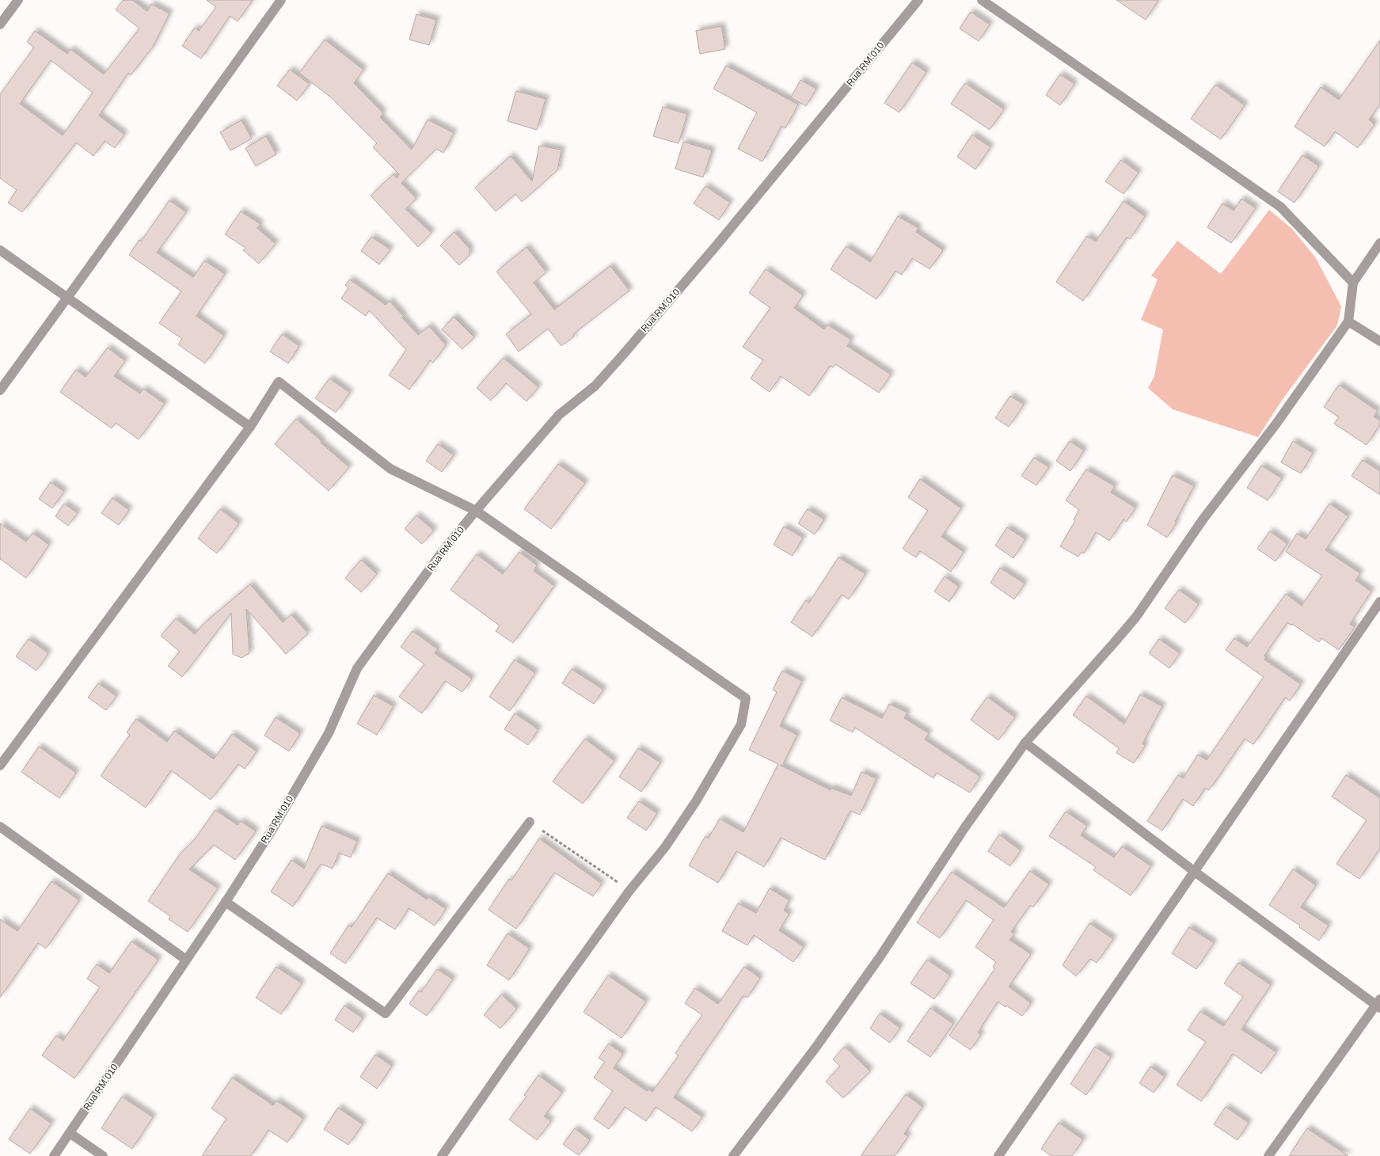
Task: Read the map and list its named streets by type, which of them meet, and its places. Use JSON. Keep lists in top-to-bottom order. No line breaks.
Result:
{"streets":{"street":["Rua RM.010"]}}
